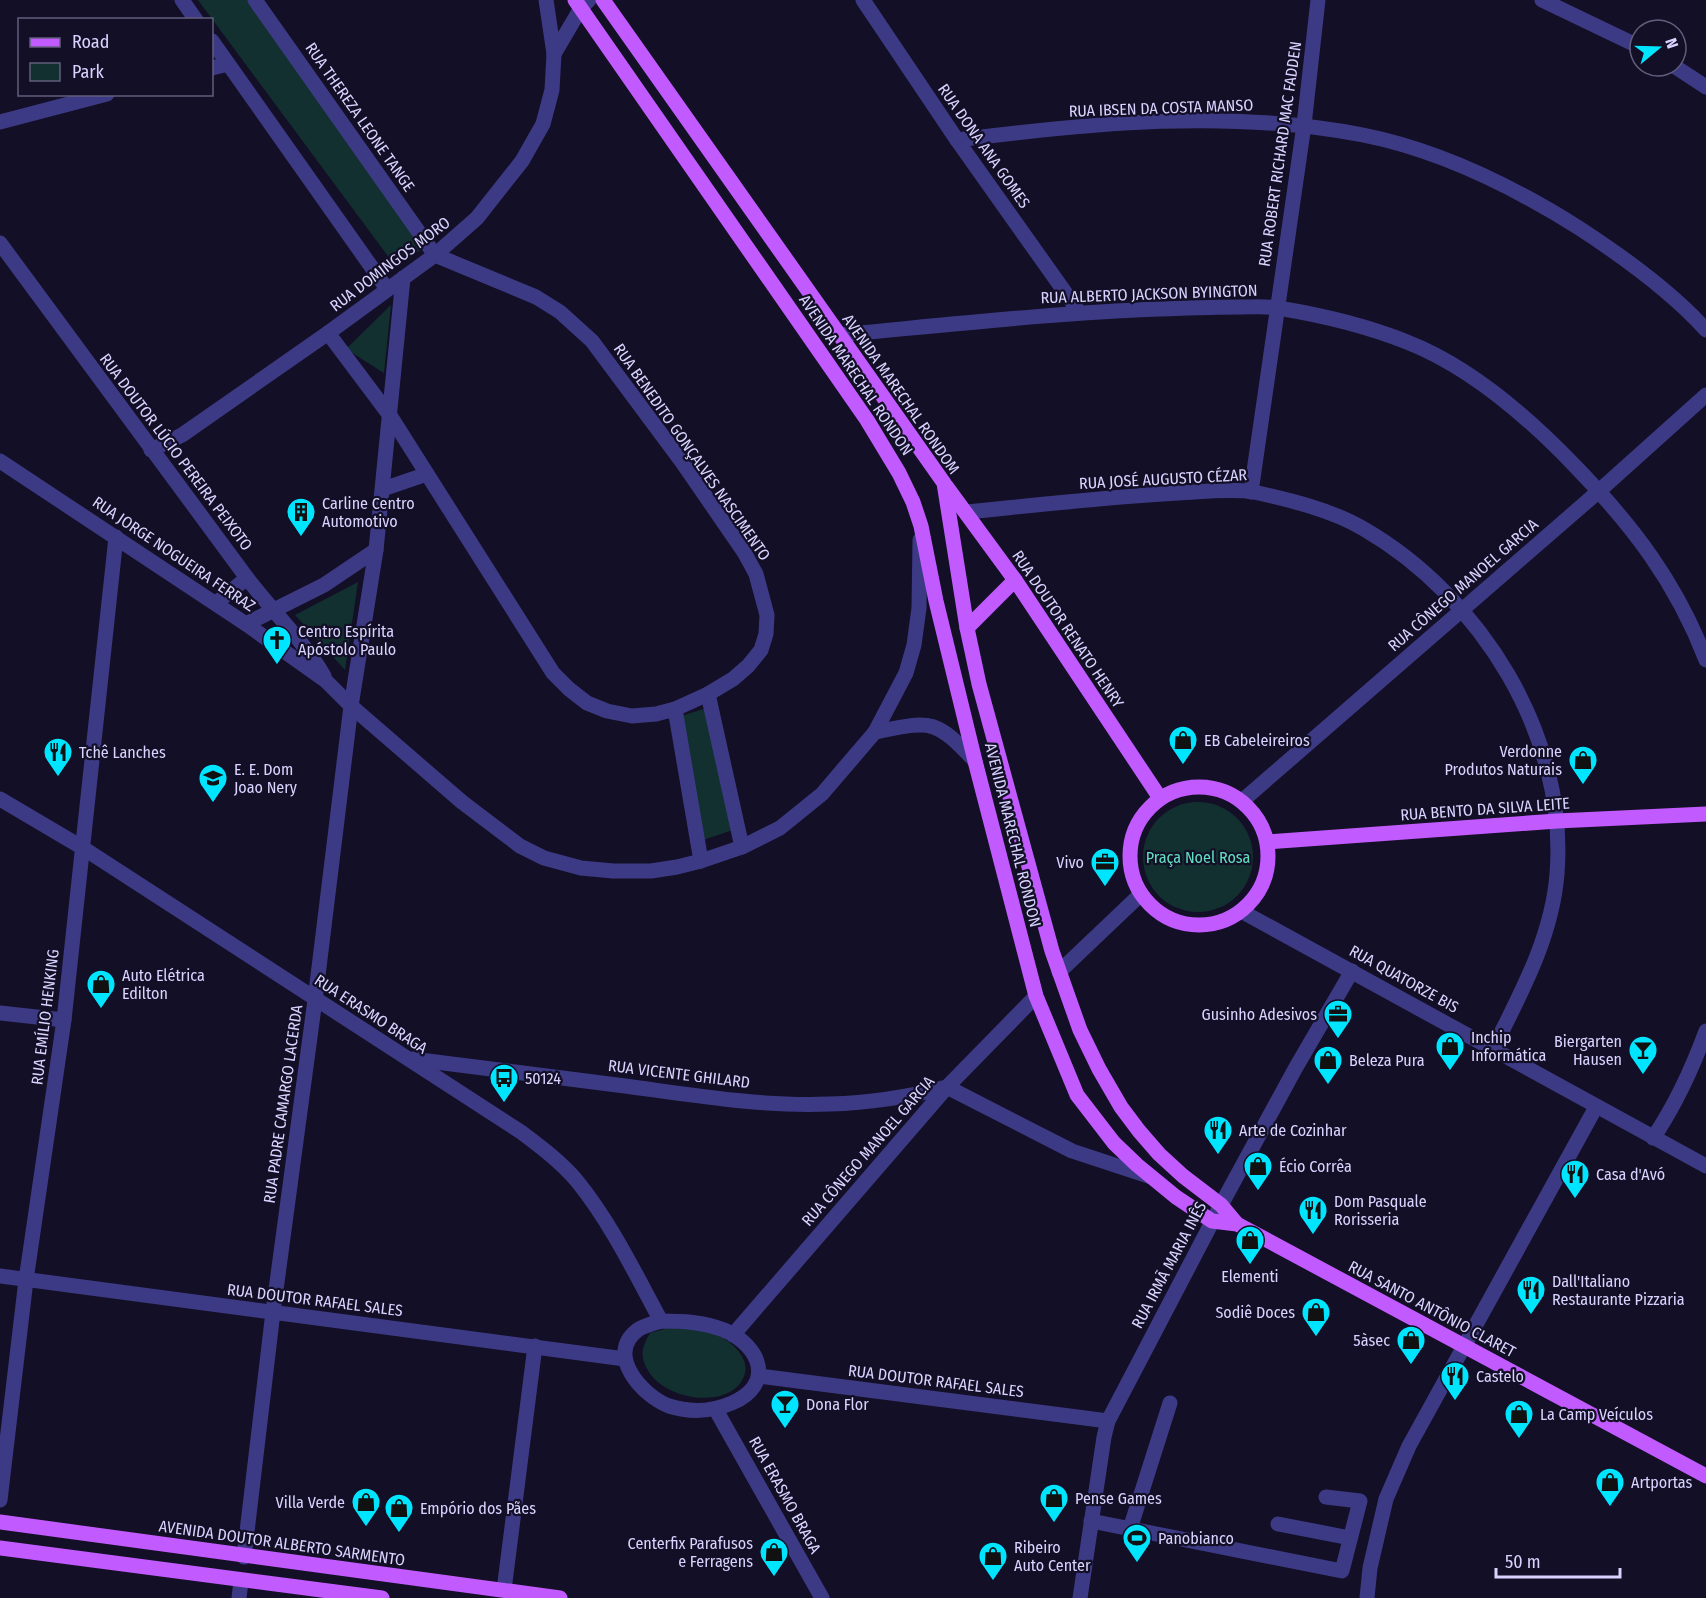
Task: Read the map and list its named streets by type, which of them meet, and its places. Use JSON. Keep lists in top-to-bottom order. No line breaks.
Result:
{"streets":{"main road":["AVENIDA MARECHAL RONDON","AVENIDA MARECHAL RONDOM","RUA DOUTOR RENATO HENRY","RUA BENTO DA SILVA LEITE","RUA SANTO ANTÔNIO CLARET","AVENIDA DOUTOR ALBERTO SARMENTO"],"street":["RUA IBSEN DA COSTA MANSO","RUA THEREZA LEONE TANGE","RUA DONA ANA GOMES","RUA ROBERT RICHARD MAC FADDEN","RUA DOMINGOS MORO","RUA ALBERTO JACKSON BYINGTON","RUA DOUTOR LÚCIO PEREIRA PEIXOTO","RUA BENEDITO GONÇALVES NASCIMENTO","RUA JOSÉ AUGUSTO CÉZAR","RUA JORGE NOGUEIRA FERRAZ","RUA CÔNEGO MANOEL GARCIA","RUA QUATORZE BIS","RUA ERASMO BRAGA","RUA EMÍLIO HENKING","RUA VICENTE GHILARD","RUA PADRE CAMARGO LACERDA","RUA IRMÃ MARIA INÊS","RUA DOUTOR RAFAEL SALES"]},"crossings":[["RUA IBSEN DA COSTA MANSO","RUA DONA ANA GOMES"],["RUA IBSEN DA COSTA MANSO","RUA ROBERT RICHARD MAC FADDEN"],["RUA THEREZA LEONE TANGE","RUA DOMINGOS MORO"],["RUA THEREZA LEONE TANGE","RUA BENEDITO GONÇALVES NASCIMENTO"],["RUA DONA ANA GOMES","RUA ALBERTO JACKSON BYINGTON"],["RUA ROBERT RICHARD MAC FADDEN","RUA ALBERTO JACKSON BYINGTON"],["RUA ROBERT RICHARD MAC FADDEN","RUA JOSÉ AUGUSTO CÉZAR"],["RUA DOMINGOS MORO","RUA DOUTOR LÚCIO PEREIRA PEIXOTO"],["RUA DOMINGOS MORO","RUA BENEDITO GONÇALVES NASCIMENTO"],["RUA DOMINGOS MORO","RUA PADRE CAMARGO LACERDA"],["RUA ALBERTO JACKSON BYINGTON","AVENIDA MARECHAL RONDOM"],["RUA ALBERTO JACKSON BYINGTON","RUA CÔNEGO MANOEL GARCIA"],["AVENIDA MARECHAL RONDON","RUA CÔNEGO MANOEL GARCIA"],["AVENIDA MARECHAL RONDON","RUA SANTO ANTÔNIO CLARET"],["AVENIDA MARECHAL RONDOM","RUA DOUTOR RENATO HENRY"],["AVENIDA MARECHAL RONDOM","RUA SANTO ANTÔNIO CLARET"],["RUA DOUTOR LÚCIO PEREIRA PEIXOTO","RUA JORGE NOGUEIRA FERRAZ"],["RUA BENEDITO GONÇALVES NASCIMENTO","RUA PADRE CAMARGO LACERDA"],["RUA JOSÉ AUGUSTO CÉZAR","RUA CÔNEGO MANOEL GARCIA"],["RUA JOSÉ AUGUSTO CÉZAR","RUA DOUTOR RENATO HENRY"],["RUA JOSÉ AUGUSTO CÉZAR","RUA BENTO DA SILVA LEITE"],["RUA JOSÉ AUGUSTO CÉZAR","RUA QUATORZE BIS"],["RUA JORGE NOGUEIRA FERRAZ","RUA EMÍLIO HENKING"],["RUA JORGE NOGUEIRA FERRAZ","RUA PADRE CAMARGO LACERDA"],["RUA CÔNEGO MANOEL GARCIA","RUA DOUTOR RENATO HENRY"],["RUA CÔNEGO MANOEL GARCIA","RUA BENTO DA SILVA LEITE"],["RUA CÔNEGO MANOEL GARCIA","RUA QUATORZE BIS"],["RUA CÔNEGO MANOEL GARCIA","RUA ERASMO BRAGA"],["RUA CÔNEGO MANOEL GARCIA","RUA VICENTE GHILARD"],["RUA CÔNEGO MANOEL GARCIA","RUA DOUTOR RAFAEL SALES"],["RUA CÔNEGO MANOEL GARCIA","RUA SANTO ANTÔNIO CLARET"],["RUA DOUTOR RENATO HENRY","RUA BENTO DA SILVA LEITE"],["RUA DOUTOR RENATO HENRY","RUA QUATORZE BIS"],["RUA BENTO DA SILVA LEITE","RUA QUATORZE BIS"],["RUA QUATORZE BIS","RUA IRMÃ MARIA INÊS"],["RUA ERASMO BRAGA","RUA EMÍLIO HENKING"],["RUA ERASMO BRAGA","RUA VICENTE GHILARD"],["RUA ERASMO BRAGA","RUA PADRE CAMARGO LACERDA"],["RUA ERASMO BRAGA","RUA DOUTOR RAFAEL SALES"],["RUA EMÍLIO HENKING","RUA DOUTOR RAFAEL SALES"],["RUA PADRE CAMARGO LACERDA","RUA DOUTOR RAFAEL SALES"],["RUA PADRE CAMARGO LACERDA","AVENIDA DOUTOR ALBERTO SARMENTO"],["RUA IRMÃ MARIA INÊS","RUA DOUTOR RAFAEL SALES"],["RUA IRMÃ MARIA INÊS","RUA SANTO ANTÔNIO CLARET"]],"parks":["Praça Noel Rosa"],"places":{"building":["Carline Centro Automotivo"],"church":["Centro Espírita Apóstolo Paulo"],"shop":["EB Cabeleireiros","Verdonne Produtos Naturais","Auto Elétrica Edilton","Inchip Informática","Beleza Pura","Écio Corrêa","Elementi","Sodiê Doces","5àsec","La Camp Veículos","Artportas","Pense Games","Villa Verde","Empório dos Pães","Centerfix Parafusos e Ferragens","Ribeiro Auto Center"],"restaurant":["Tchê Lanches","Arte de Cozinhar","Casa d'Avó","Dom Pasquale Rorisseria","Dall'Italiano Restaurante Pizzaria","Castelo"],"school or university":["E. E. Dom Joao Nery"],"office":["Vivo","Gusinho Adesivos"],"bar":["Biergarten Hausen","Dona Flor"],"bus stop":["50124"],"sports":["Panobianco"]},"legend":["Road","Park"],"scale_bar":"50 m","north":"right"}
